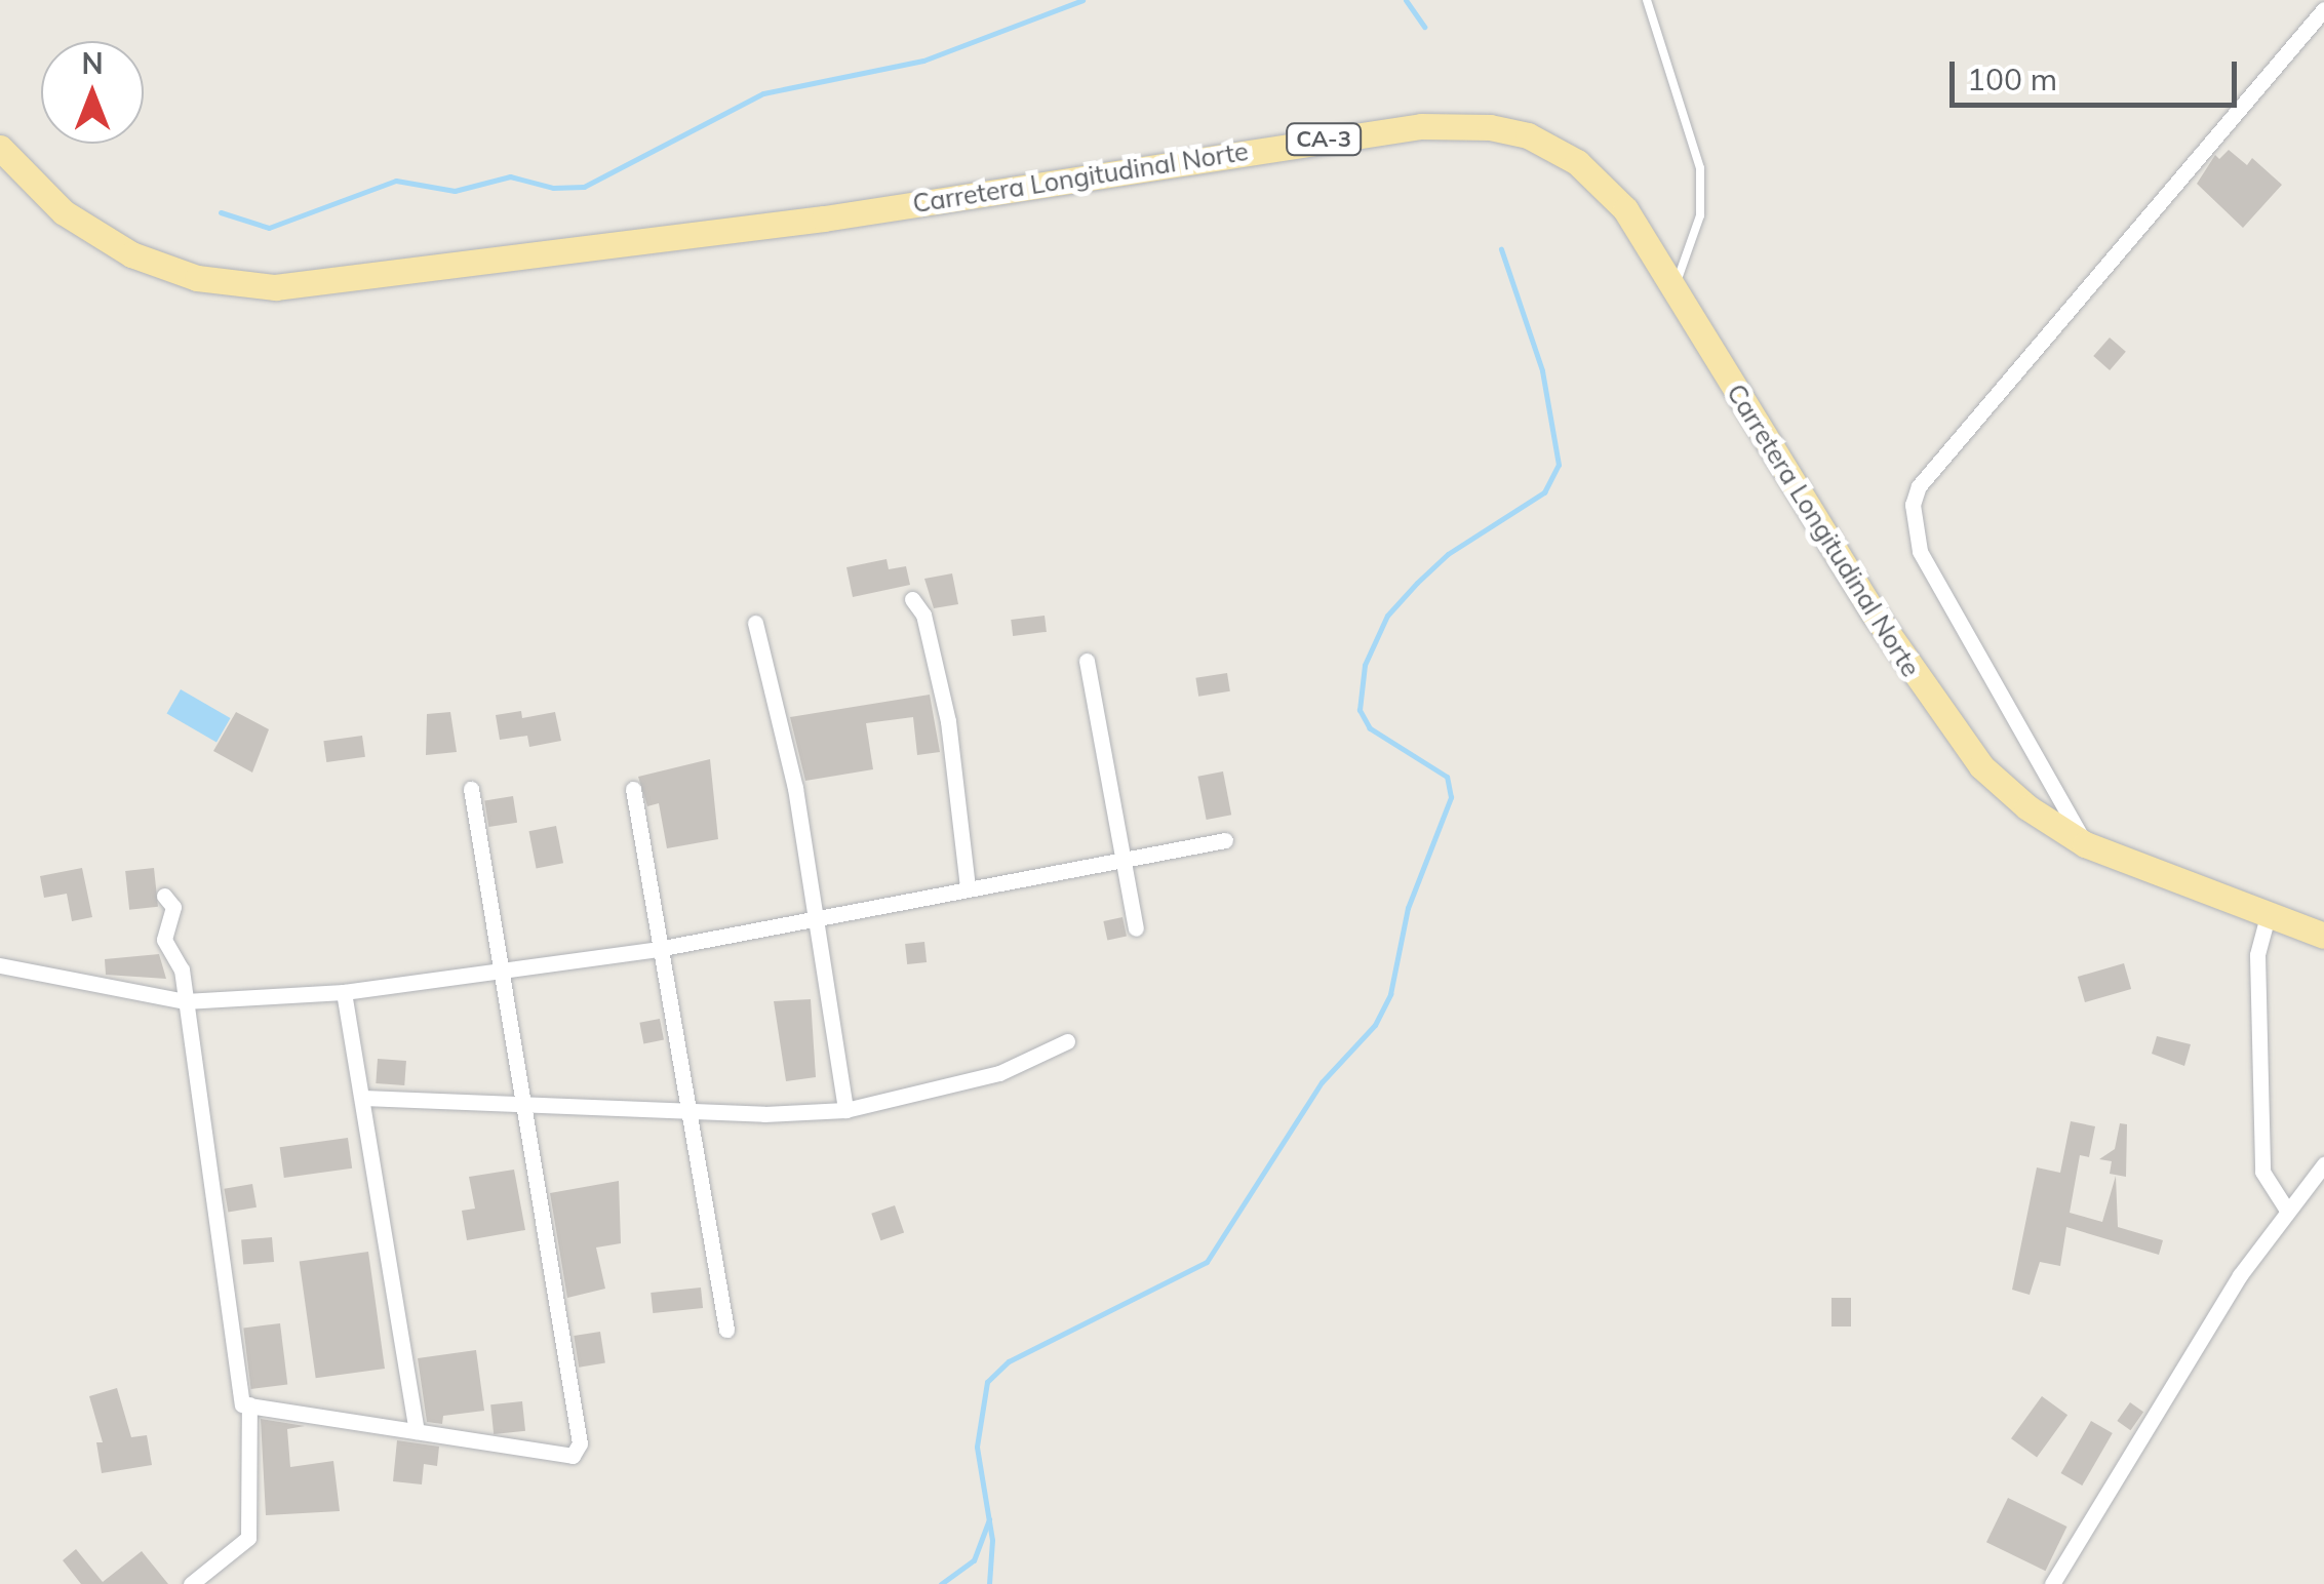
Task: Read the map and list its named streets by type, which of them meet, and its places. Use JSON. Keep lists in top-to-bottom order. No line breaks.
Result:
{"streets":{"main road":["CA-3","Carretera Longitudinal Norte"]},"scale_bar":"100 m","north":"top"}
